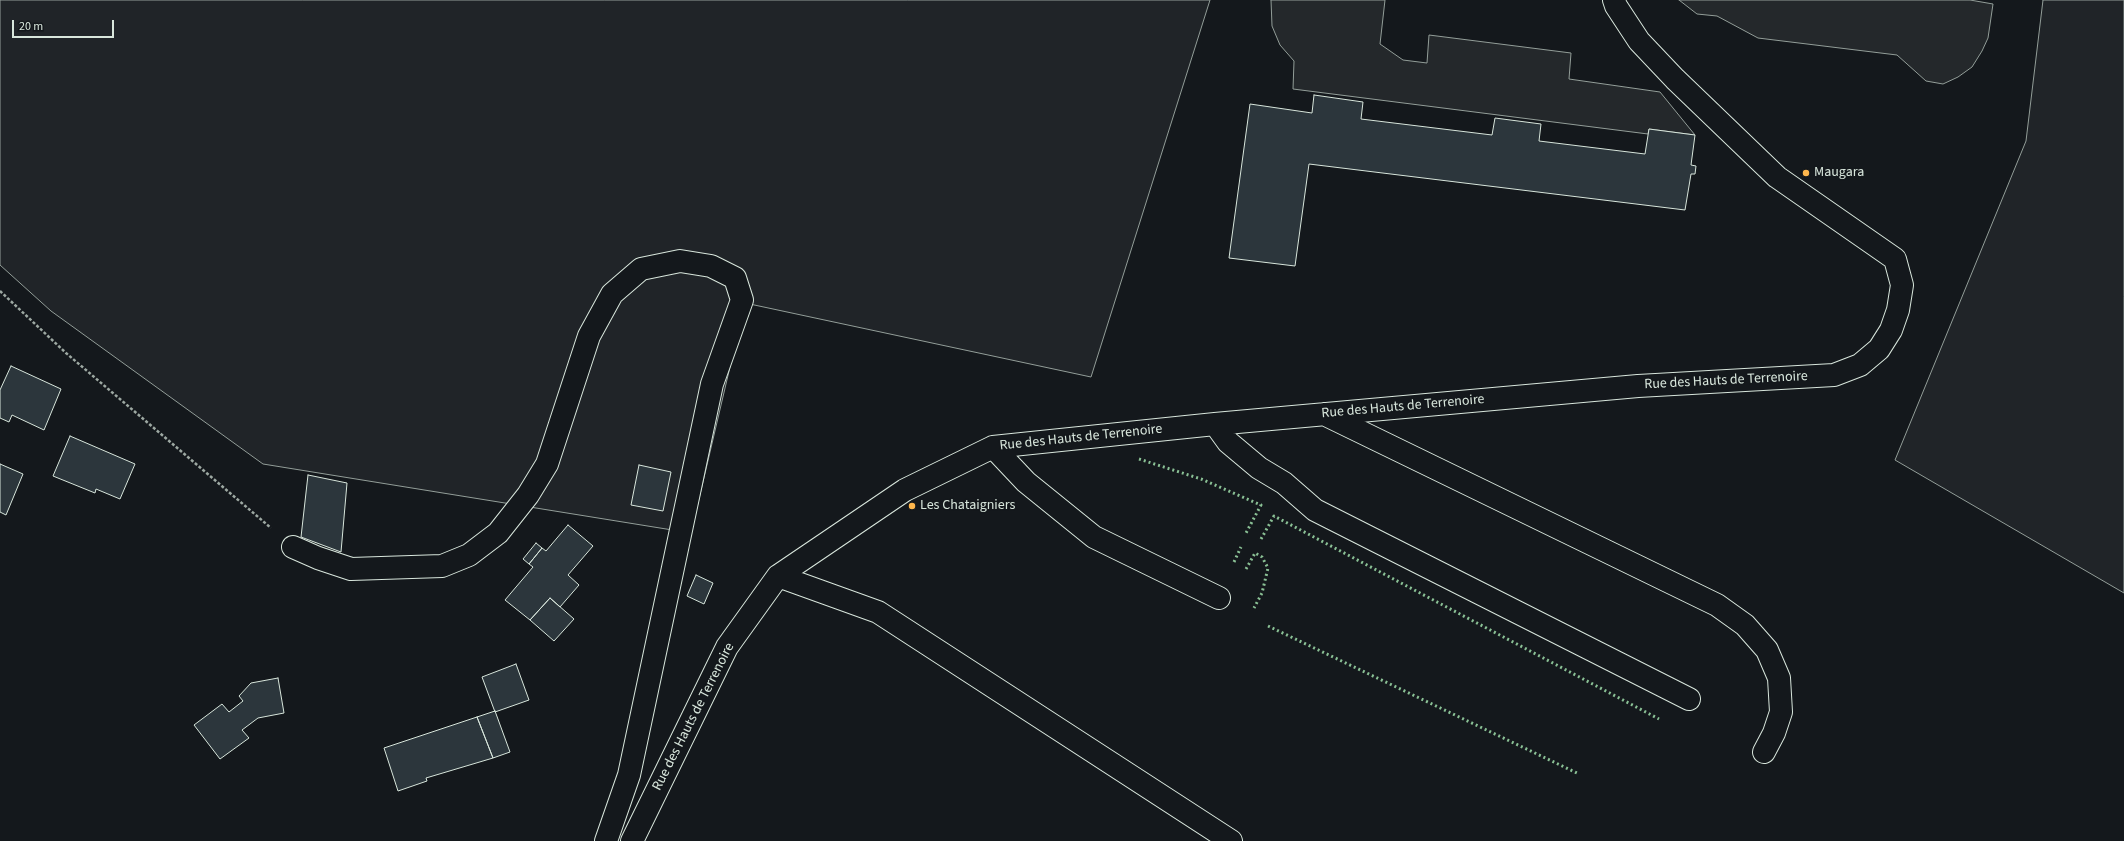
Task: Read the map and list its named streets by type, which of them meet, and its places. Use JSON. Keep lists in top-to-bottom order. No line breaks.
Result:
{"streets":{"street":["Rue des Hauts de Terrenoire"]},"places":["Maugara","Les Chataigniers"],"scale_bar":"20 m"}
